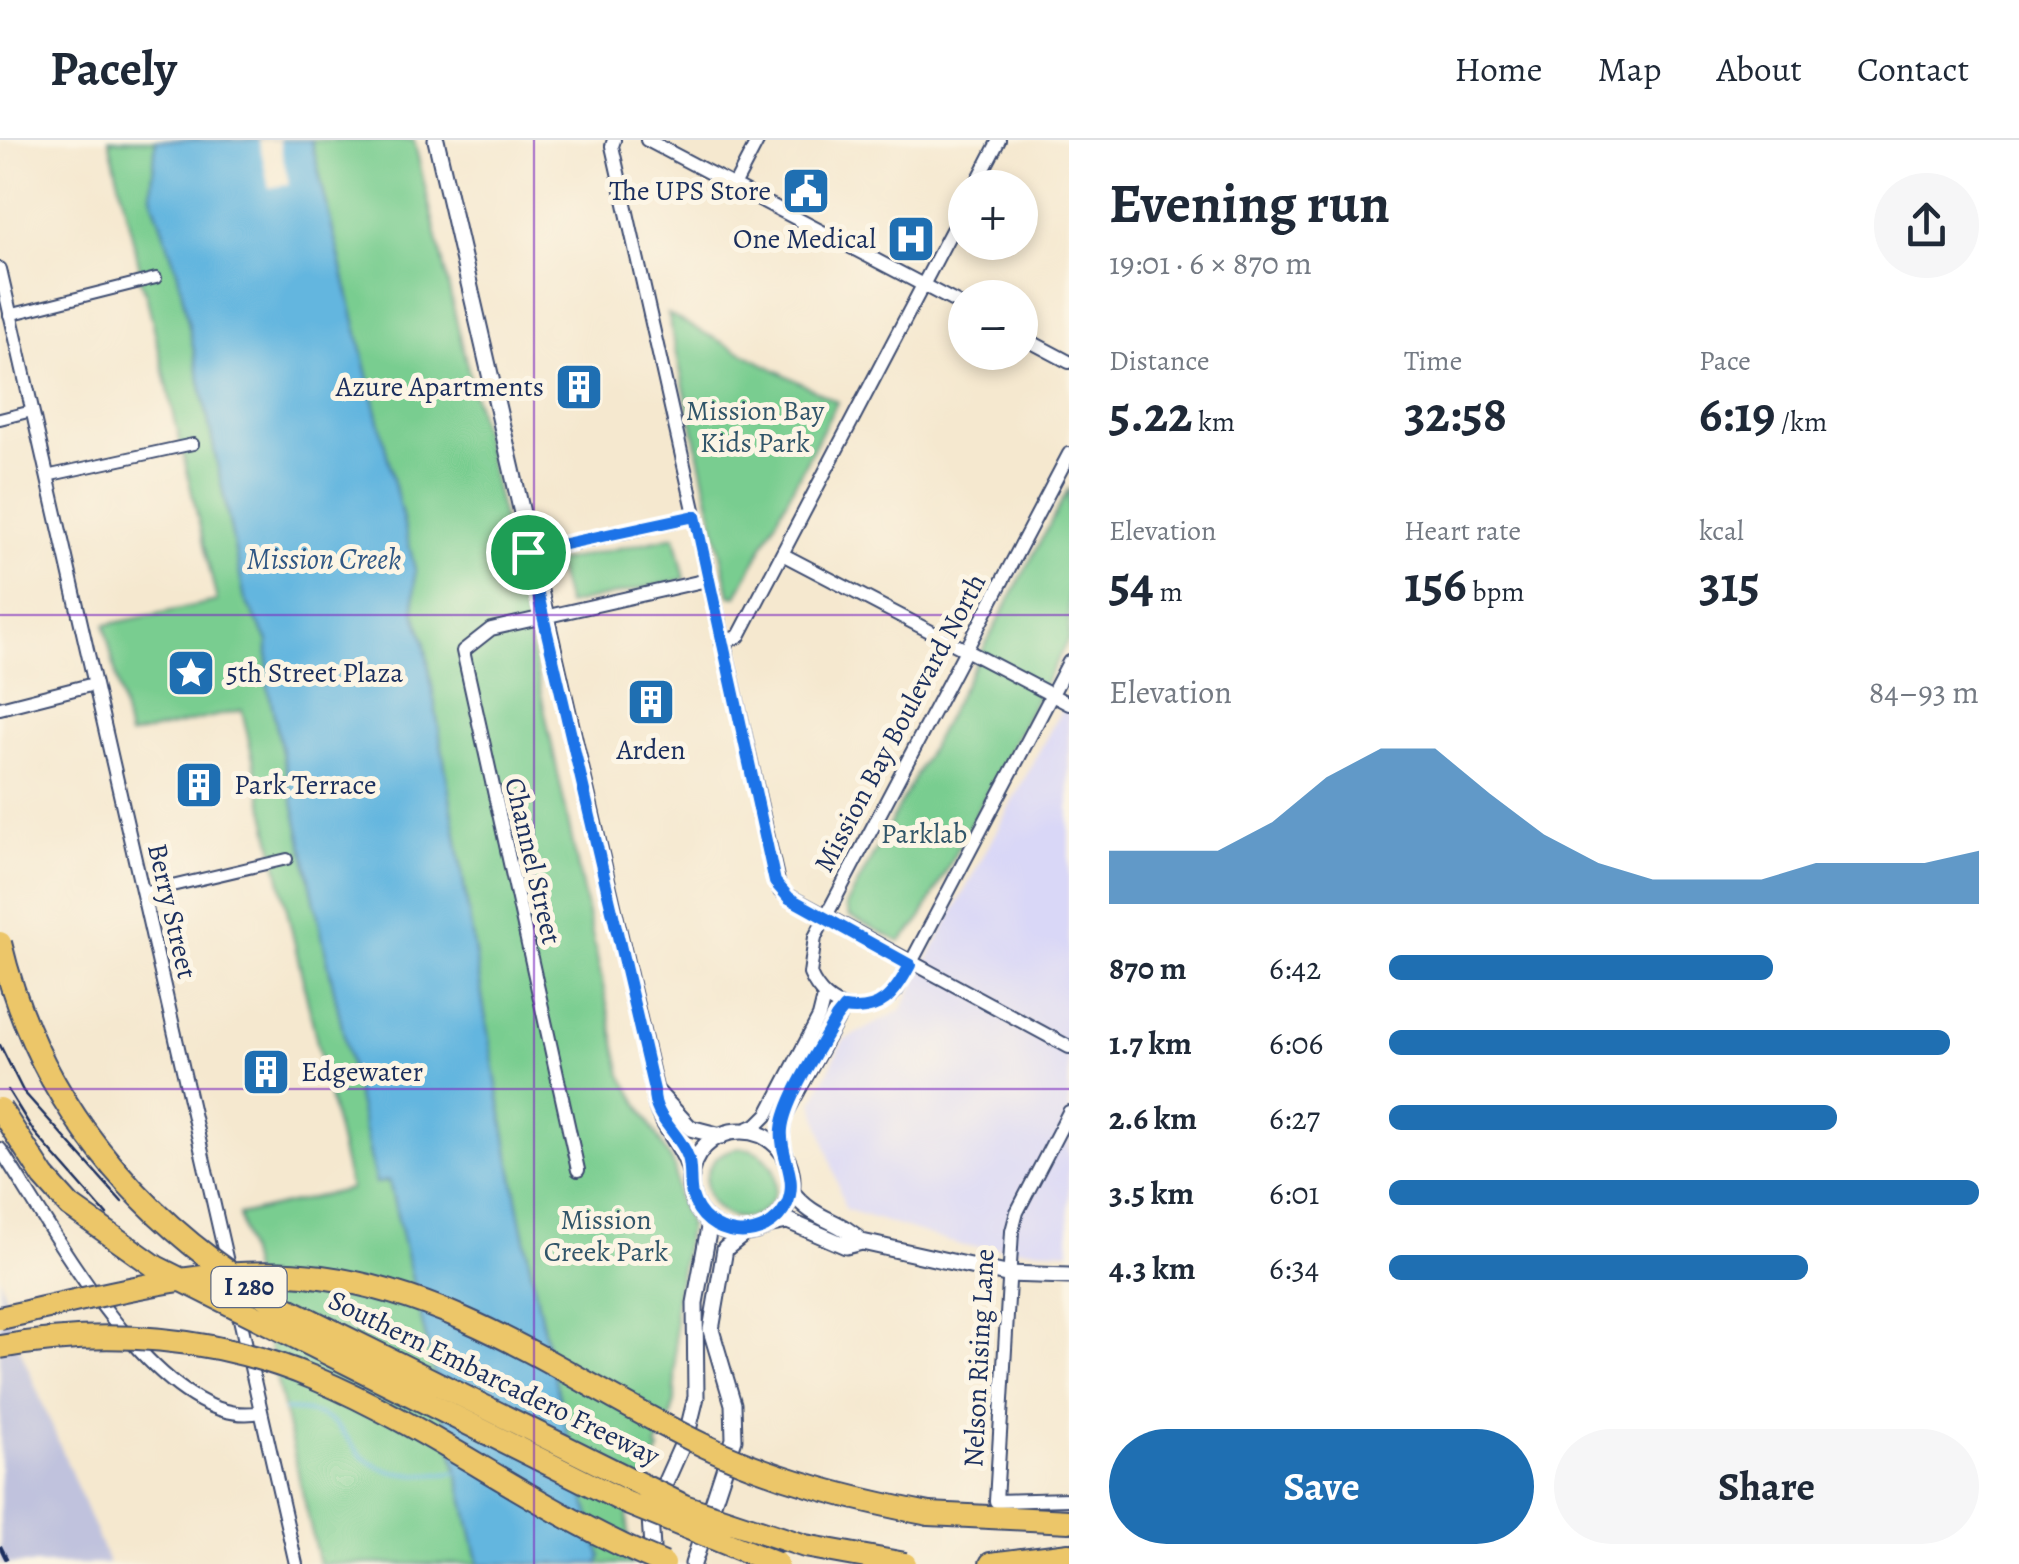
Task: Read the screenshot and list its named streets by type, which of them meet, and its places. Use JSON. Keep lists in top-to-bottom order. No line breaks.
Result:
{"streets":{"highway":["I 280","Southern Embarcadero Freeway"],"street":["Mission Bay Boulevard North","Channel Street","Berry Street","Nelson Rising Lane"]},"water":["Mission Creek"],"parks":["Mission Bay Kids Park","Parklab","Mission Creek Park"],"places":{"public building":["The UPS Store"],"hospital":["One Medical"],"building":["Azure Apartments","Arden","Park Terrace","Edgewater"],"place":["5th Street Plaza"]},"page":{"header":"Pacely","nav":["Home","Map","About","Contact"],"heading":["Evening run","19:01 · 6 × 870 m"],"map_buttons":["+","−"],"stats":[["Distance","5.22 km"],["Time","32:58"],["Pace","6:19 /km"],["Elevation","54 m"],["Heart rate","156 bpm"],["kcal","315"]],"chart":["Elevation","84–93 m"],"list":[{"name":"870 m","note":"6:42"},{"name":"1.7 km","note":"6:06"},{"name":"2.6 km","note":"6:27"},{"name":"3.5 km","note":"6:01"},{"name":"4.3 km","note":"6:34"}],"buttons":["Save","Share"]}}
